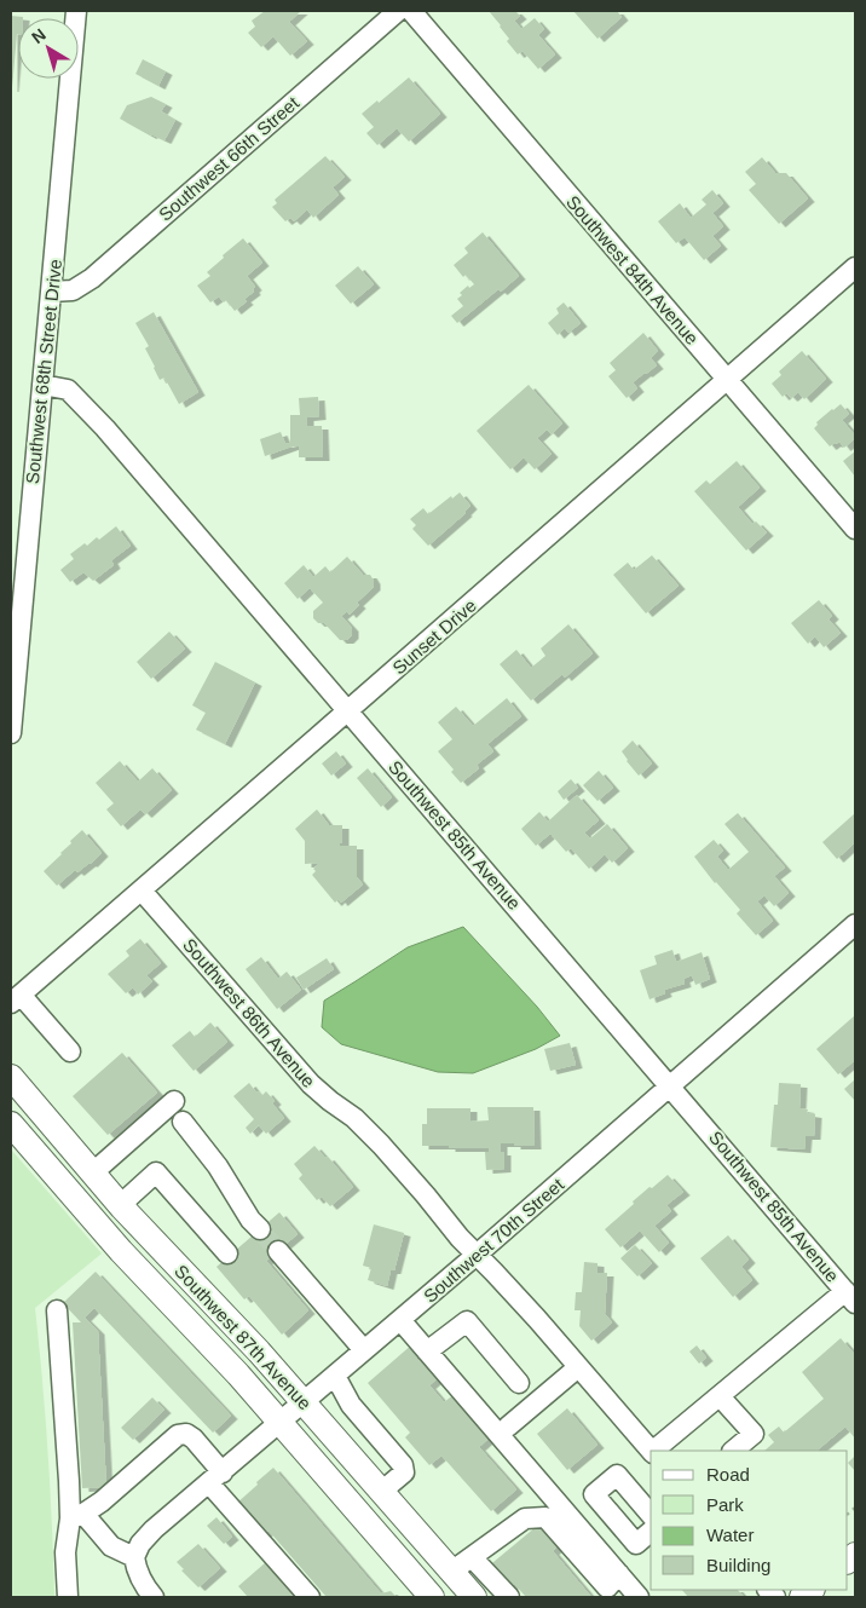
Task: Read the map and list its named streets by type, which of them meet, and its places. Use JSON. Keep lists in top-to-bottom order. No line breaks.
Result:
{"streets":{"main road":["Southwest 87th Avenue"],"street":["Southwest 66th Street","Southwest 84th Avenue","Southwest 68th Street Drive","Sunset Drive","Southwest 85th Avenue","Southwest 86th Avenue","Southwest 70th Street"]},"crossings":[["Southwest 66th Street","Southwest 68th Street Drive"],["Southwest 84th Avenue","Sunset Drive"],["Southwest 68th Street Drive","Southwest 85th Avenue"],["Sunset Drive","Southwest 85th Avenue"],["Sunset Drive","Southwest 86th Avenue"],["Southwest 85th Avenue","Southwest 70th Street"],["Southwest 86th Avenue","Southwest 70th Street"],["Southwest 70th Street","Southwest 87th Avenue"]],"legend":["Road","Park","Water","Building"],"north":"top left"}
